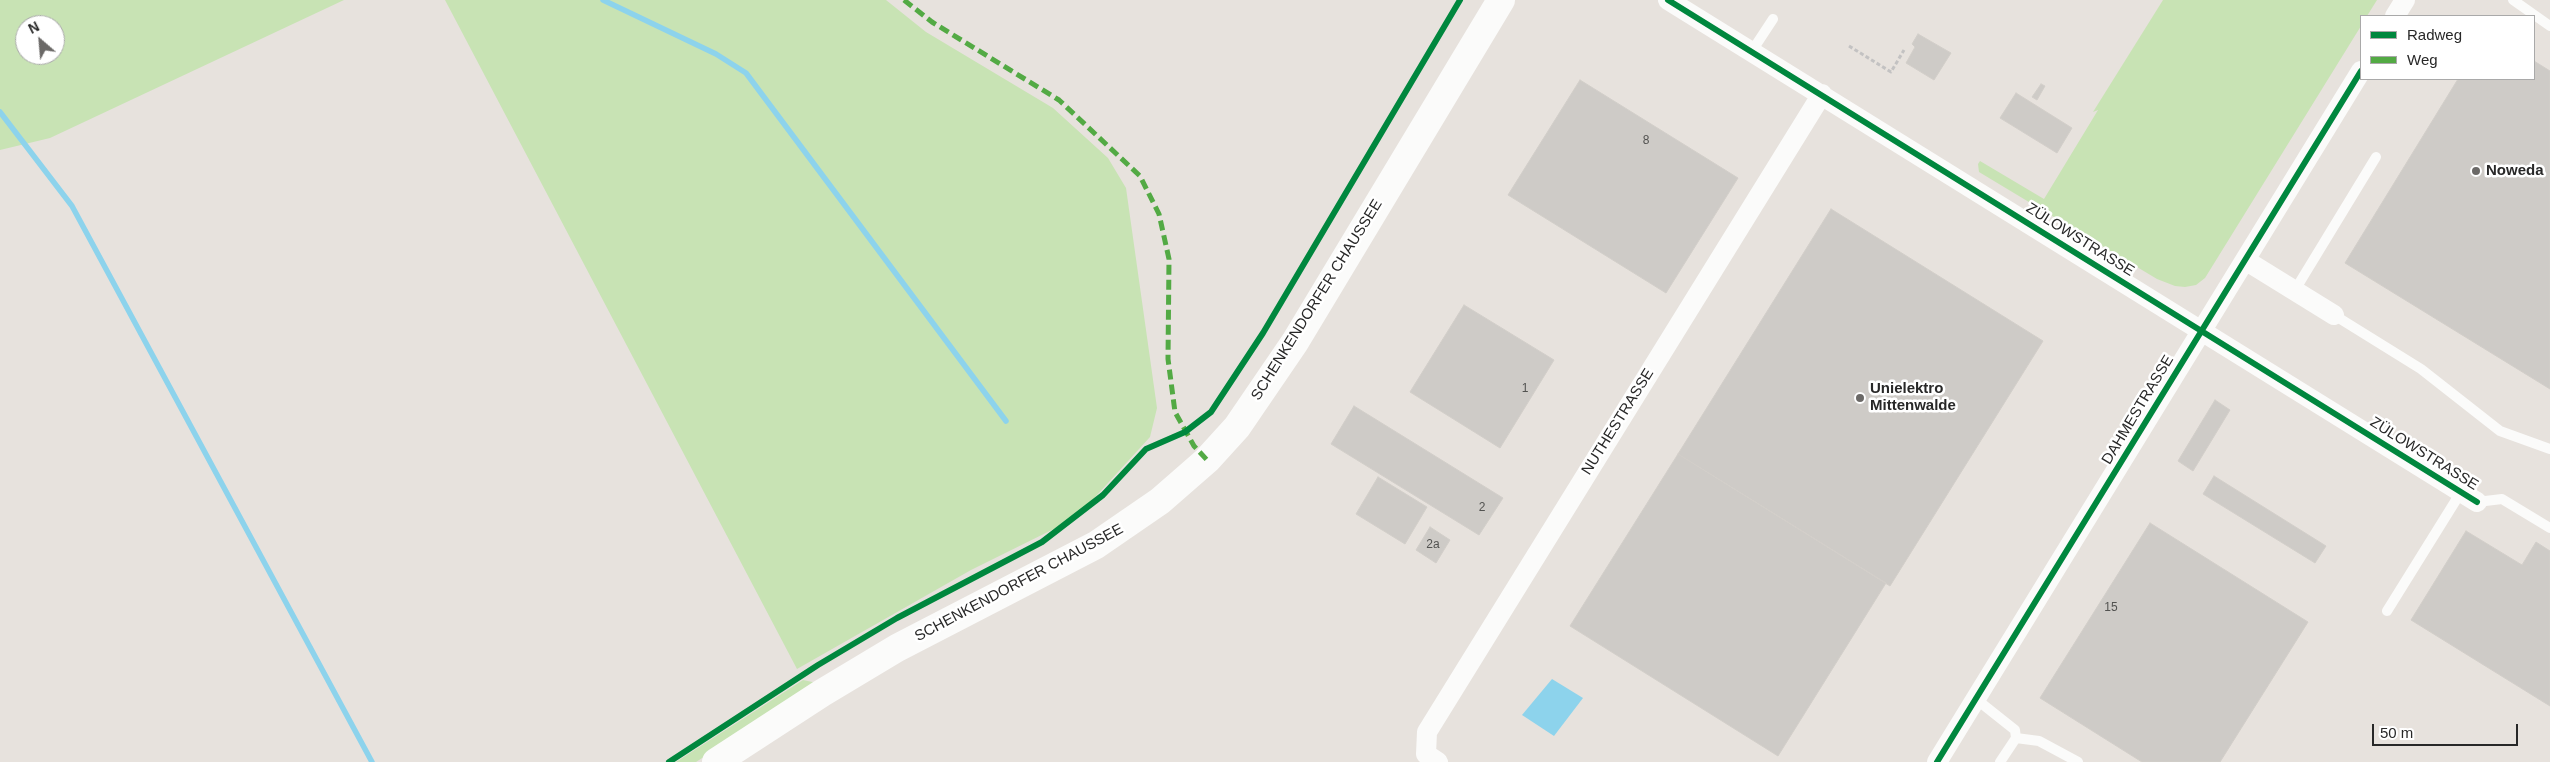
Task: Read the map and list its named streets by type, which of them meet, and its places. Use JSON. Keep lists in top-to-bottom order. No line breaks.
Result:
{"streets":{"main road":["SCHENKENDORFER CHAUSSEE"],"street":["ZÜLOWSTRASSE","DAHMESTRASSE","NUTHESTRASSE"]},"crossings":[["ZÜLOWSTRASSE","DAHMESTRASSE"],["ZÜLOWSTRASSE","NUTHESTRASSE"]],"places":["Noweda","Unielektro Mittenwalde"],"house_numbers":["8","1","2","2a","15"],"legend":["Radweg","Weg"],"scale_bar":"50 m","north":"top left"}
